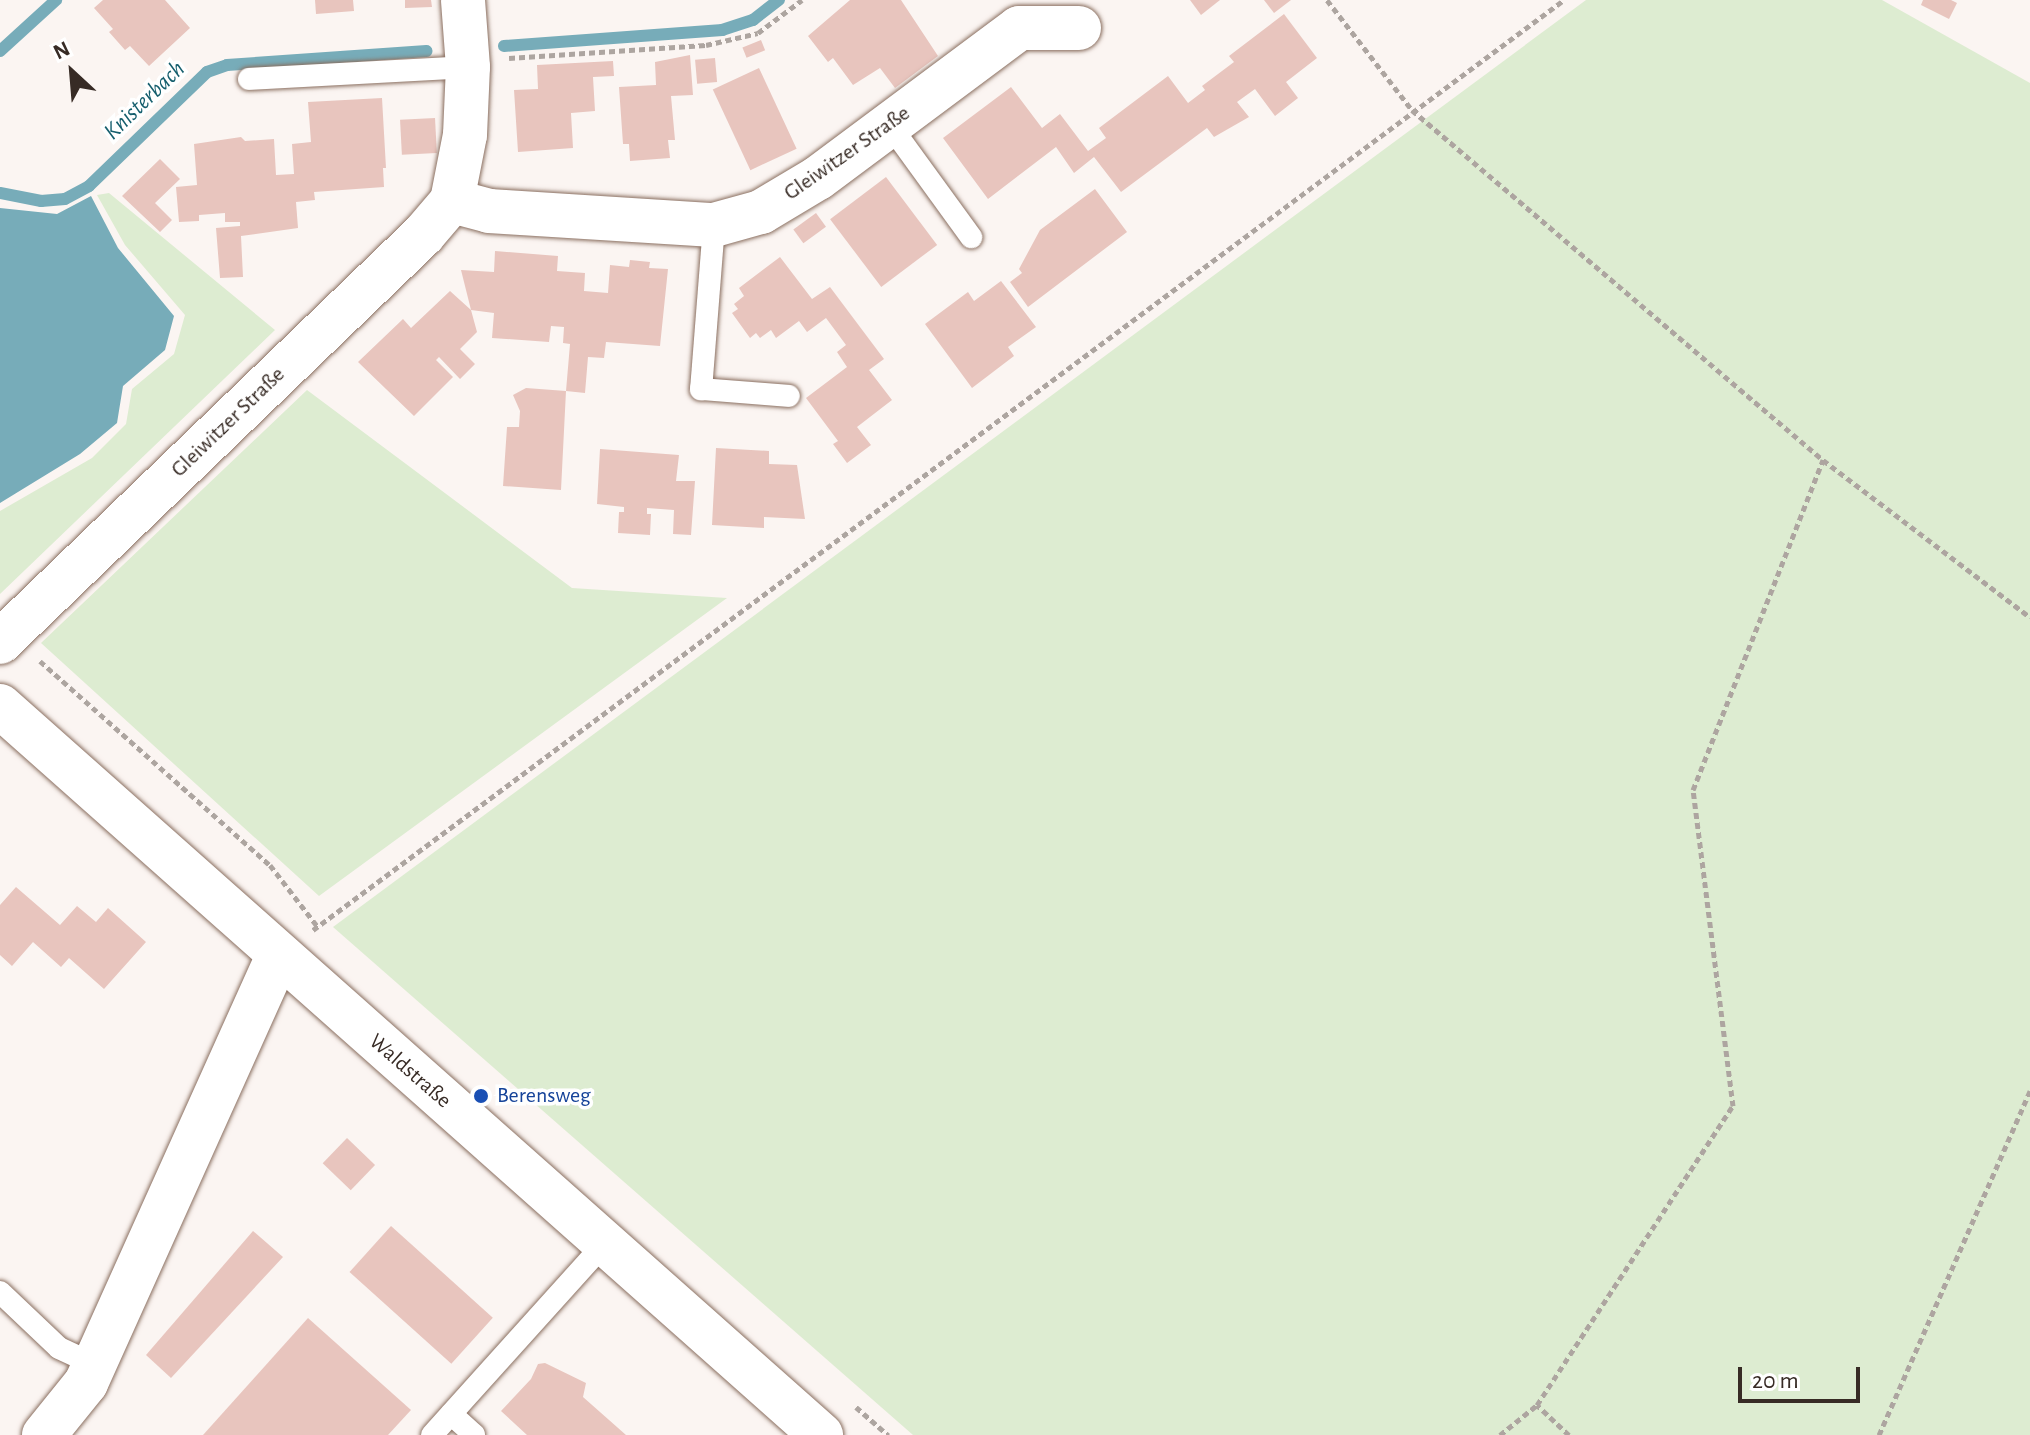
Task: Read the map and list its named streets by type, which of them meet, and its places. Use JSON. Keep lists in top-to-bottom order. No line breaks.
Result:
{"streets":{"street":["Gleiwitzer Straße","Waldstraße"]},"water":["Knisterbach"],"places":["Berensweg"],"scale_bar":"20 m","north":"top left"}
